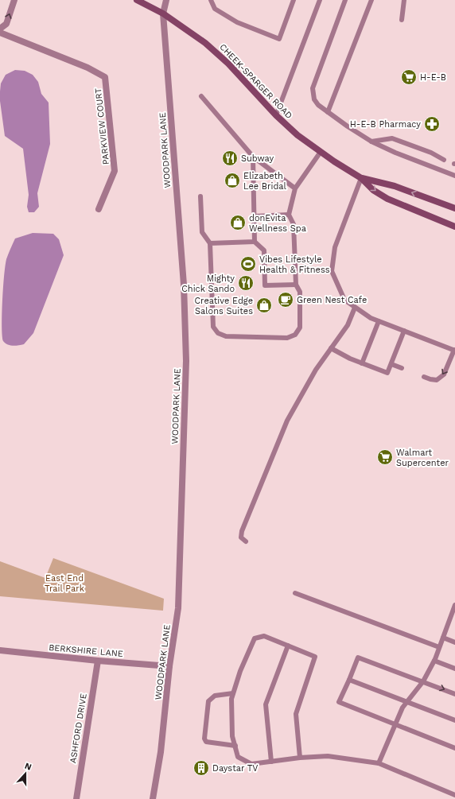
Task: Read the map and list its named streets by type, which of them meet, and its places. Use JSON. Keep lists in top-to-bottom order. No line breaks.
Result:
{"streets":{"main road":["CHEEK-SPARGER ROAD"],"street":["PARKVIEW COURT","WOODPARK LANE","BERKSHIRE LANE","ASHFORD DRIVE"]},"crossings":[["CHEEK-SPARGER ROAD","WOODPARK LANE"],["WOODPARK LANE","BERKSHIRE LANE"],["BERKSHIRE LANE","ASHFORD DRIVE"]],"parks":["East End Trail Park"],"places":{"supermarket":["H-E-B","Walmart Supercenter"],"pharmacy":["H-E-B Pharmacy"],"restaurant":["Subway","Mighty Chick Sando"],"shop":["Elizabeth Lee Bridal","donEvita Wellness Spa","Creative Edge Salons Suites"],"sports":["Vibes Lifestyle Health & Fitness"],"cafe":["Green Nest Cafe"],"building":["Daystar TV"]},"north":"top"}
